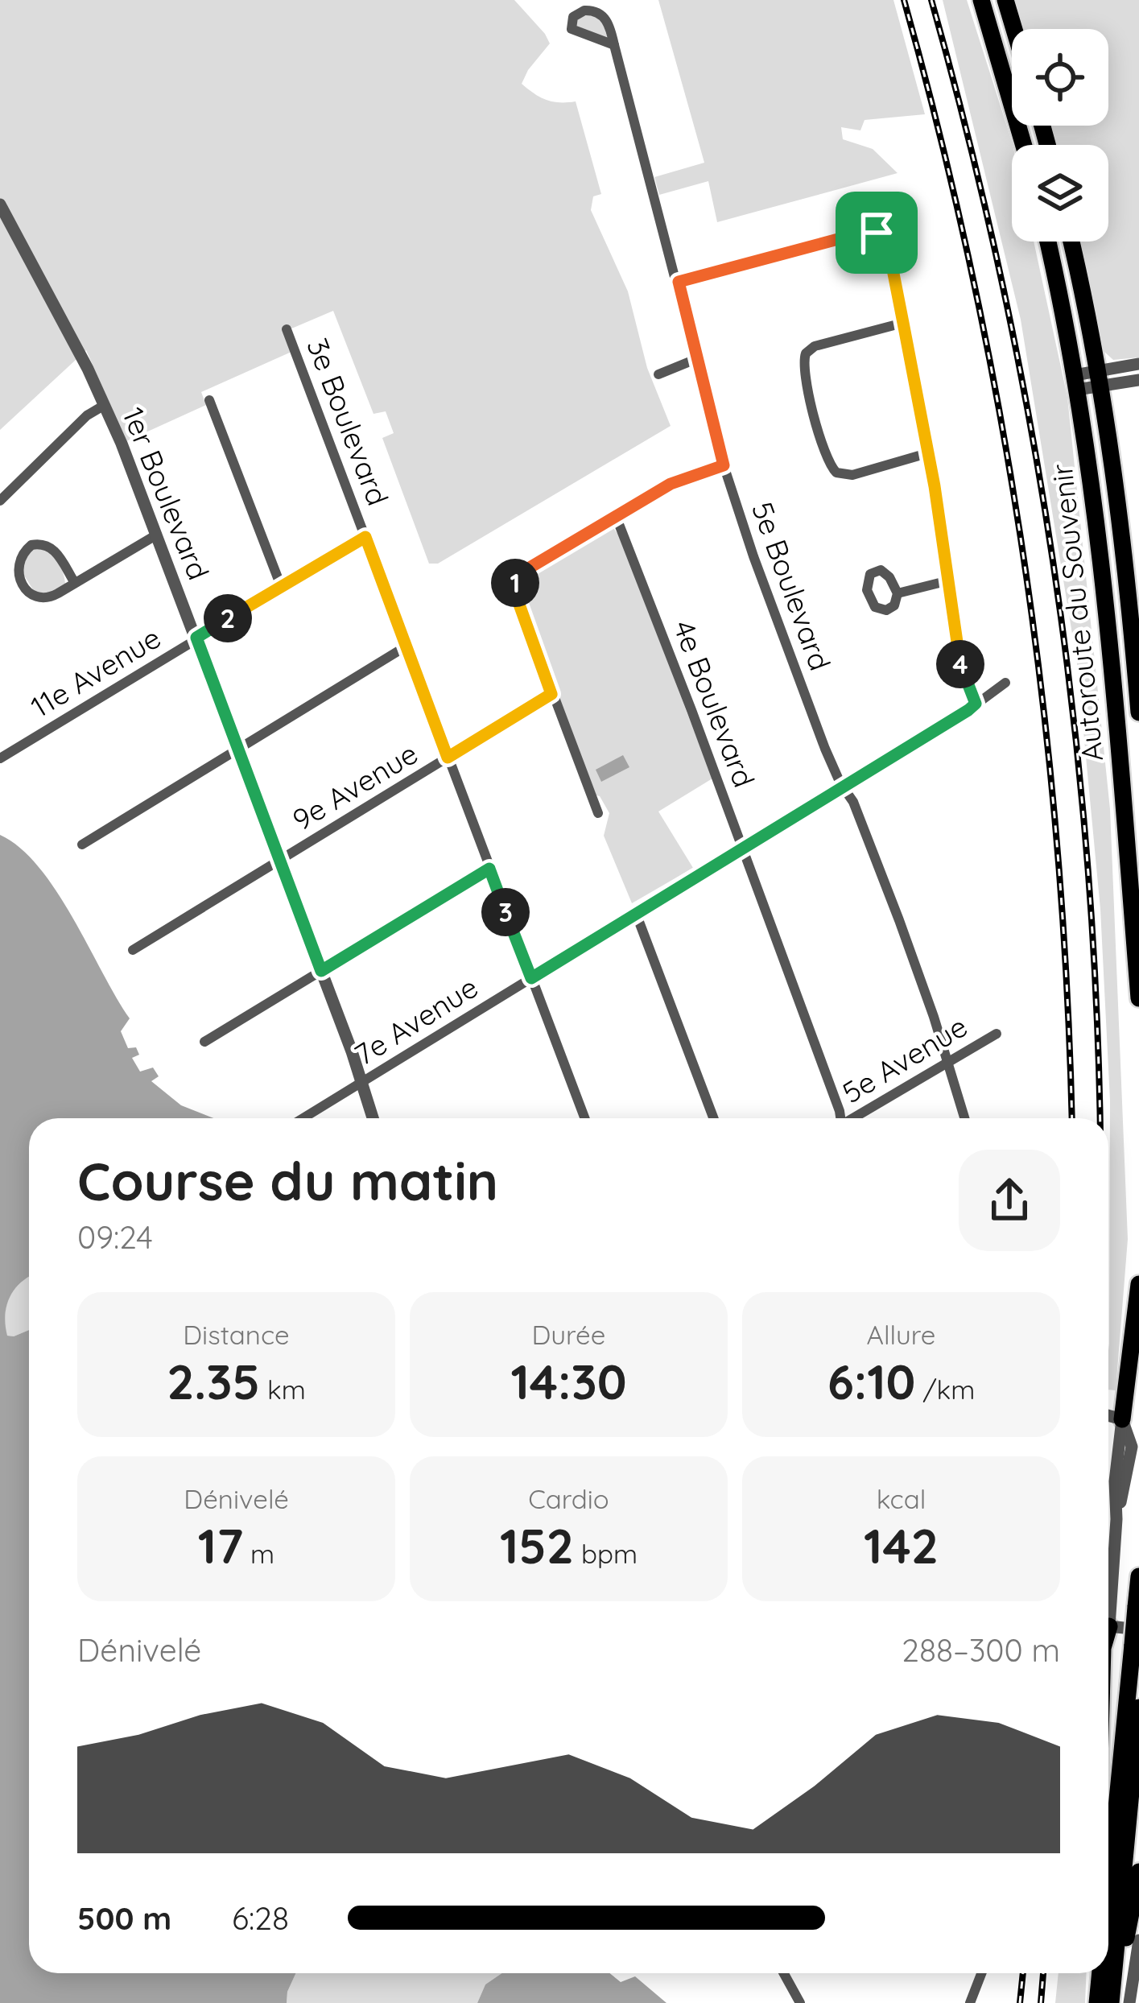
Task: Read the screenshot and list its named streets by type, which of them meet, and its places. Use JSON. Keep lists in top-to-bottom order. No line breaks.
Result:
{"streets":{"highway":["Autoroute du Souvenir"],"street":["3e Boulevard","1er Boulevard","5e Boulevard","11e Avenue","4e Boulevard","9e Avenue","7e Avenue","5e Avenue"]},"crossings":[["3e Boulevard","11e Avenue"],["3e Boulevard","9e Avenue"],["3e Boulevard","7e Avenue"],["1er Boulevard","11e Avenue"],["1er Boulevard","9e Avenue"],["1er Boulevard","7e Avenue"],["5e Boulevard","7e Avenue"],["5e Boulevard","5e Avenue"],["4e Boulevard","7e Avenue"]],"page":{"pins":["1","2","4","3"],"heading":["Course du matin","09:24"],"stats":[["Distance","2.35 km"],["Durée","14:30"],["Allure","6:10 /km"],["Dénivelé","17 m"],["Cardio","152 bpm"],["kcal","142"]],"chart":["Dénivelé","288–300 m"],"list":[{"name":"500 m","note":"6:28"}]}}
